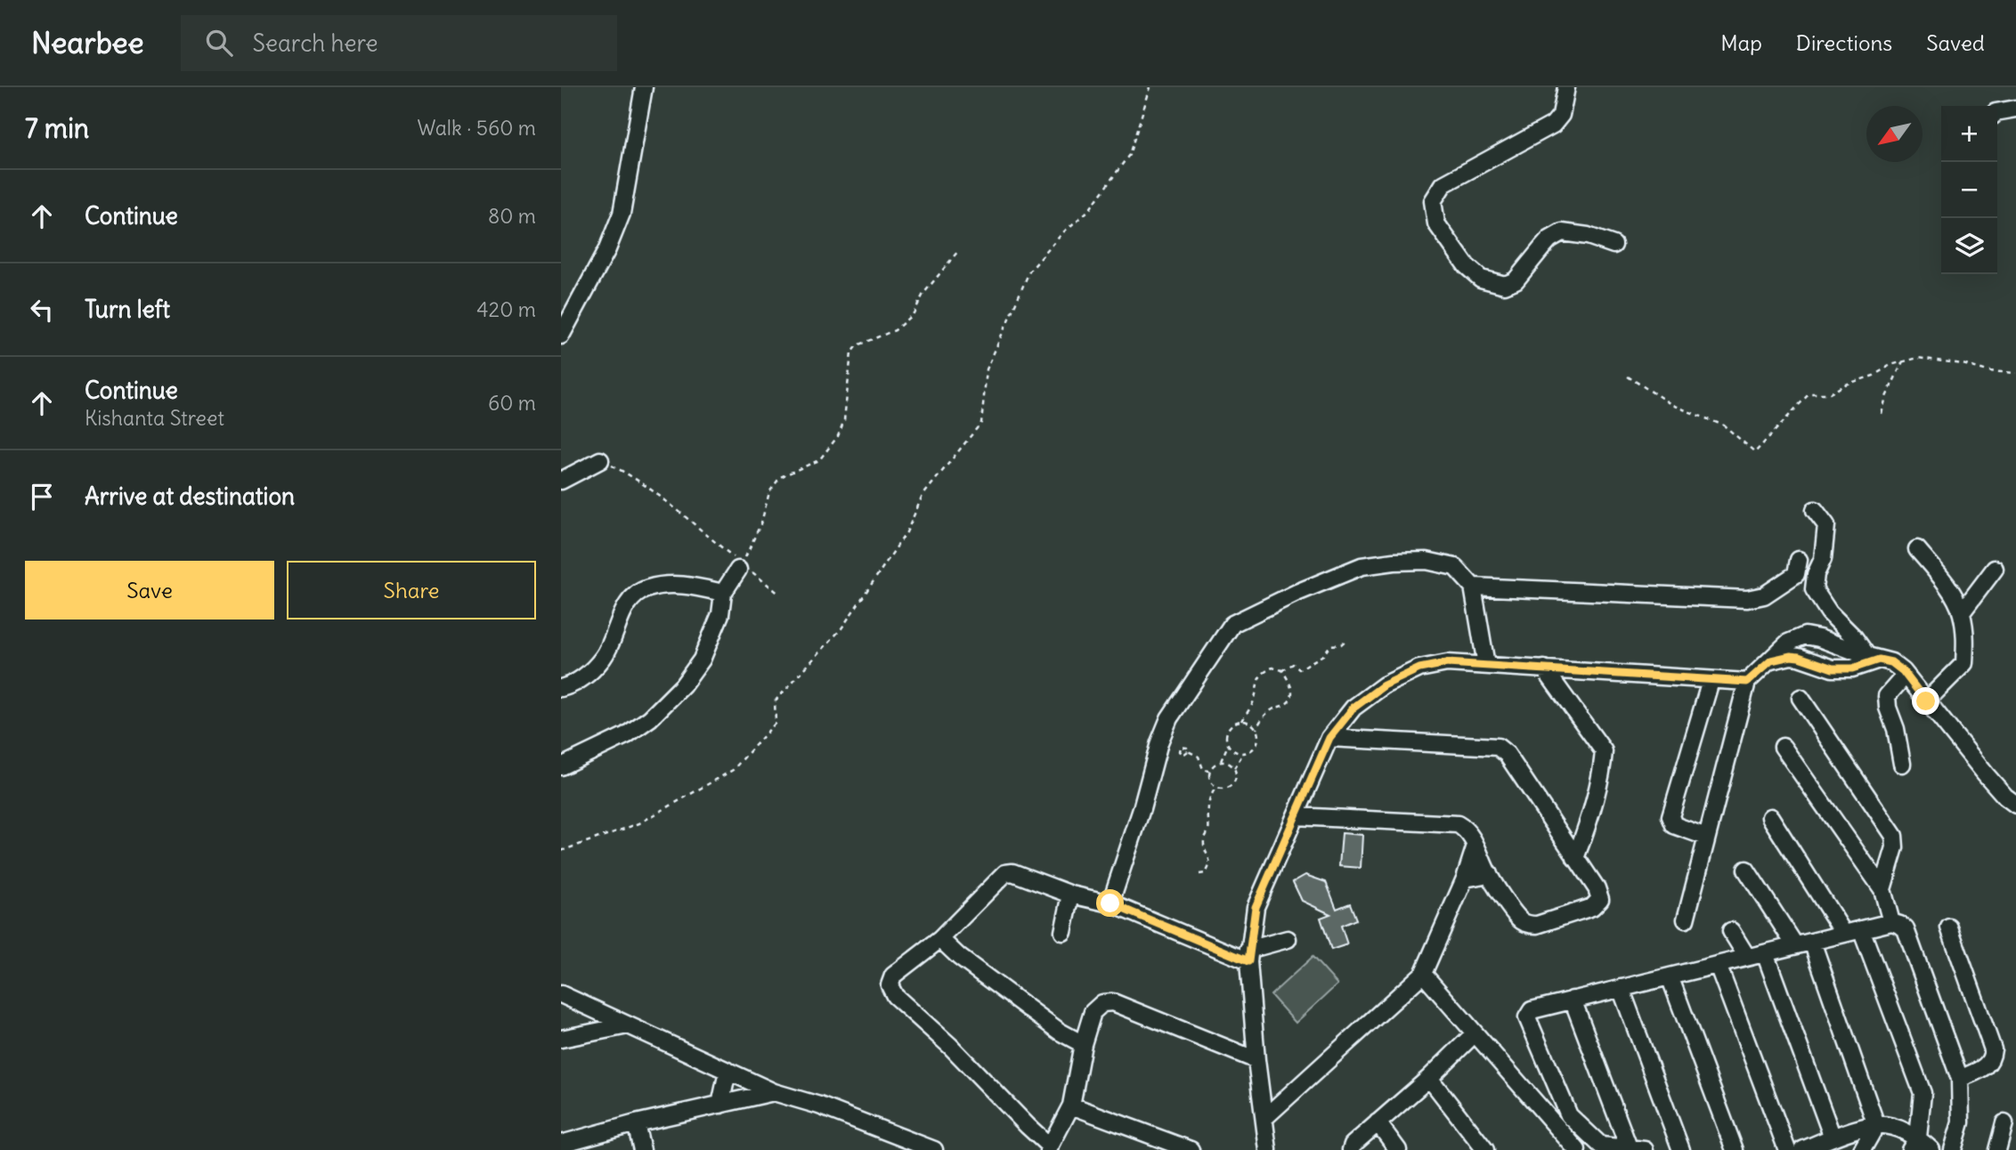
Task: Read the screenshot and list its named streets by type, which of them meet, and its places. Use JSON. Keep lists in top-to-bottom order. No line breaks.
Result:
{"north":"bottom left","page":{"header":"Nearbee","search":"Search here","nav":["Map","Directions","Saved"],"heading":["7 min","Walk · 560 m"],"map_buttons":["+","−"],"list":[["Continue","80 m"],["Turn left","420 m"],["Continue","Kishanta Street","60 m"],"Arrive at destination"],"buttons":["Save","Share"]}}
